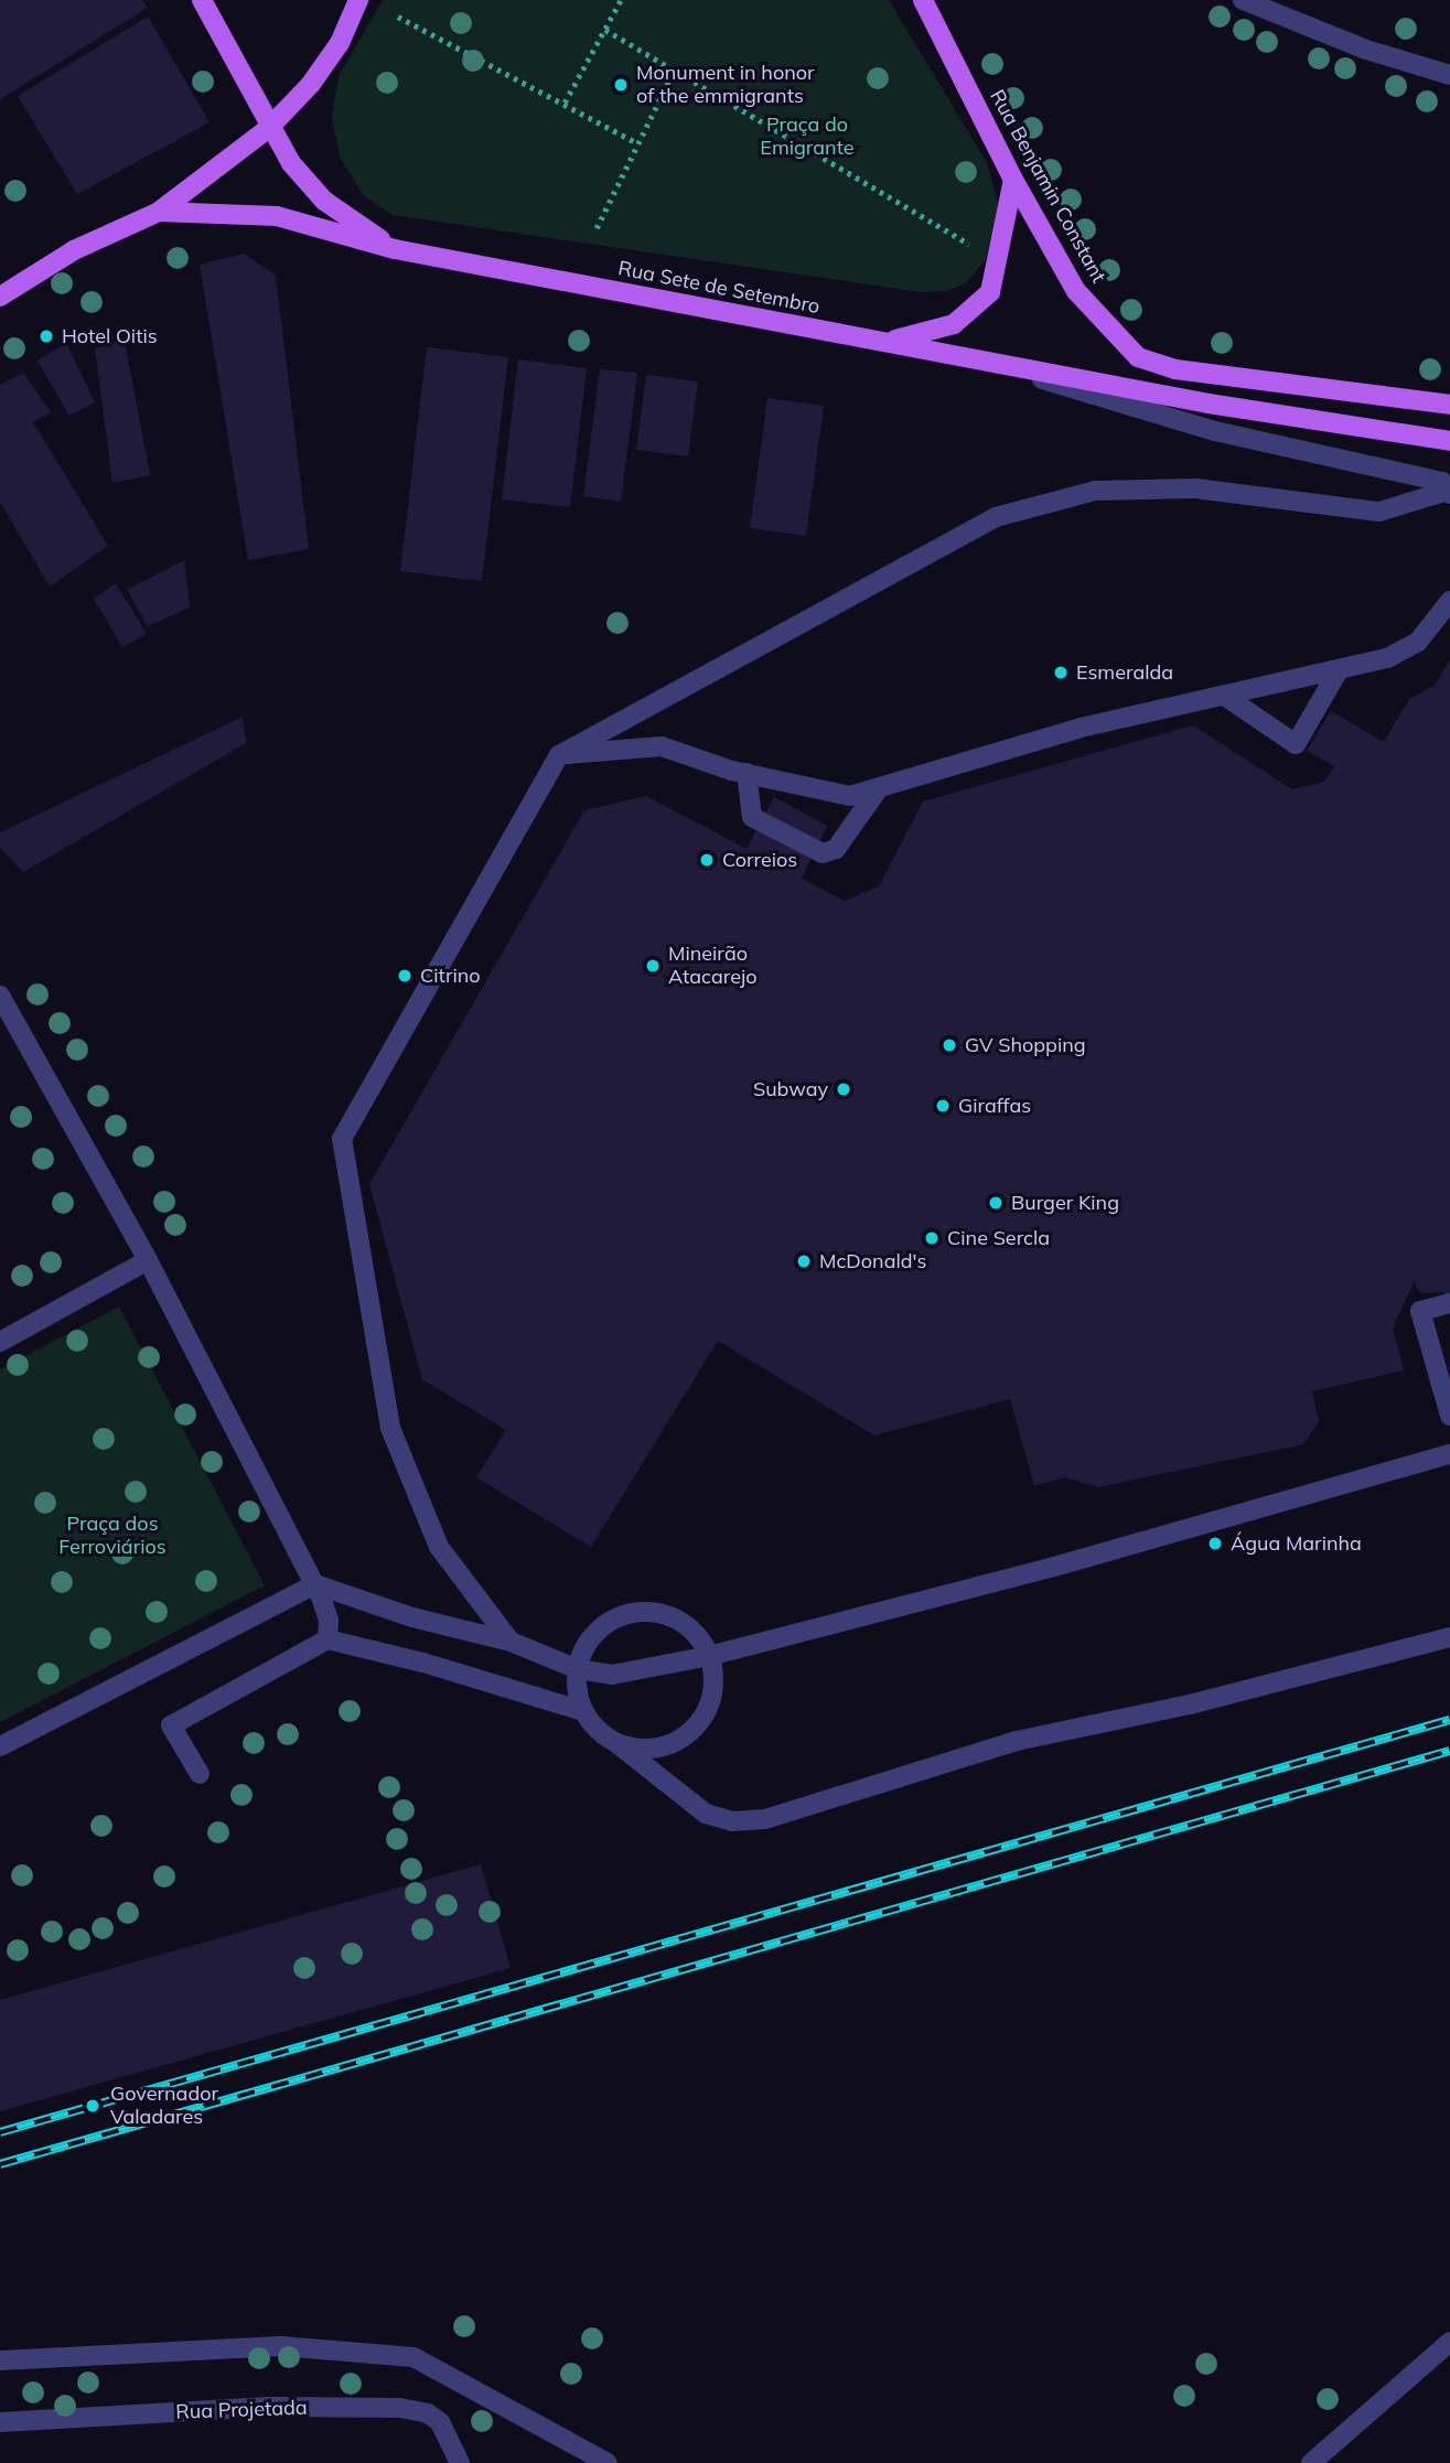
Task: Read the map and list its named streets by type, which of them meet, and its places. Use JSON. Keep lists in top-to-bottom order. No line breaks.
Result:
{"streets":{"main road":["Rua Benjamin Constant","Rua Sete de Setembro"],"street":["Rua Projetada"]},"parks":["Praça do Emigrante","Praça dos Ferroviários"],"places":["Monument in honor of the emmigrants","Hotel Oitis","Esmeralda","Correios","Mineirão Atacarejo","Citrino","GV Shopping","Subway","Giraffas","Burger King","Cine Sercla","McDonald's","Água Marinha","Governador Valadares"]}
